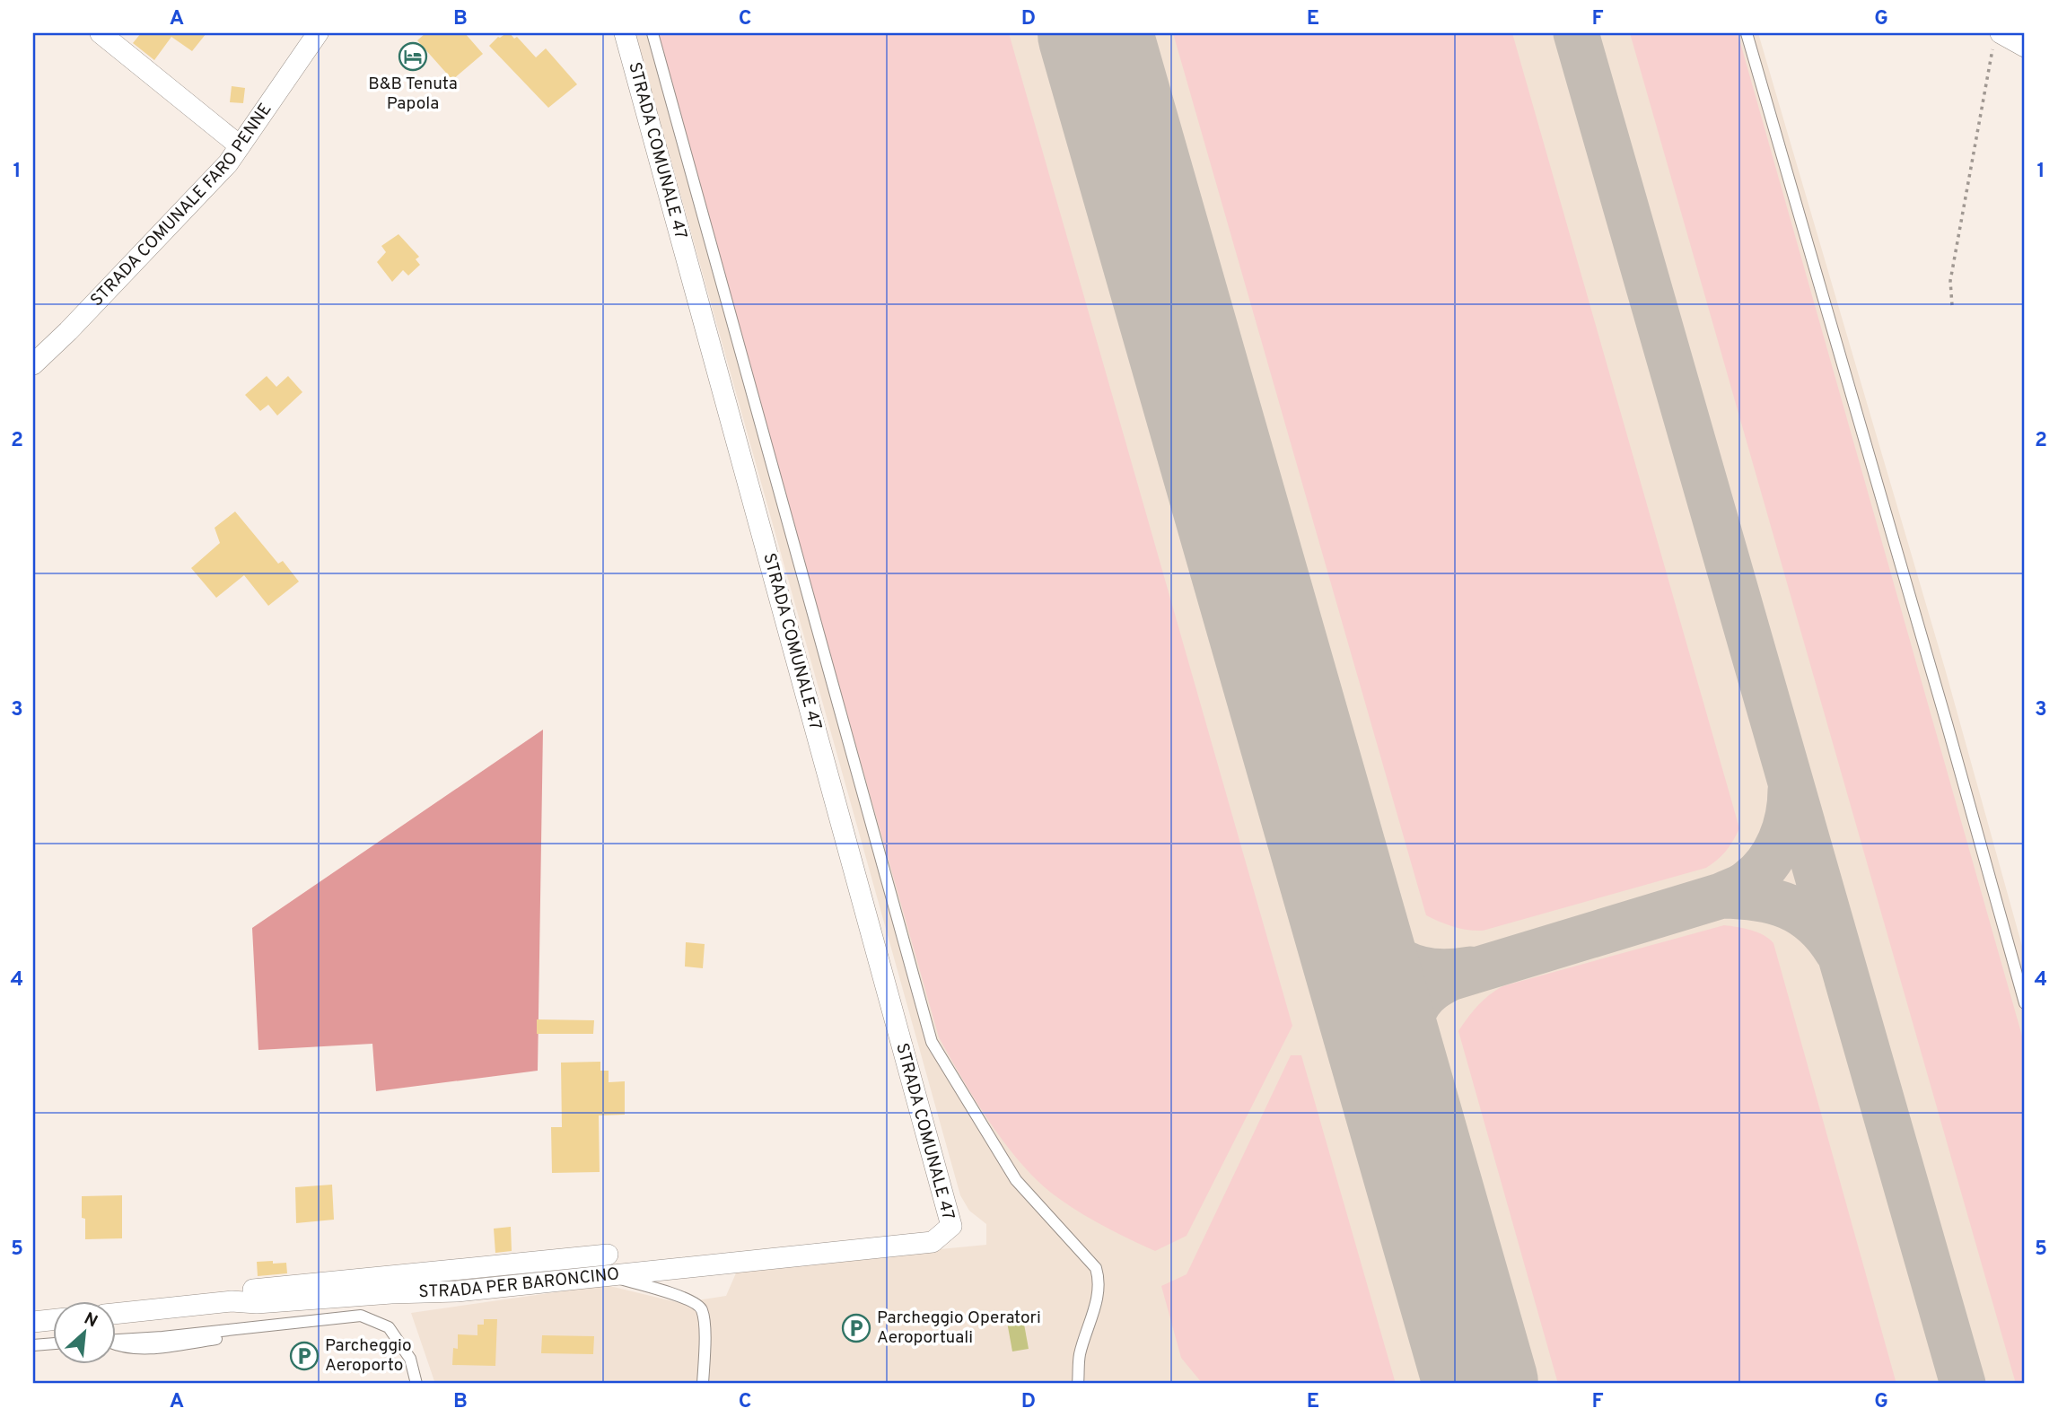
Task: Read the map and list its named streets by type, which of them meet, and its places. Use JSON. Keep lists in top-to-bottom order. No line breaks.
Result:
{"streets":{"street":["STRADA COMUNALE 47","STRADA COMUNALE FARO PENNE","STRADA PER BARONCINO"]},"crossings":[["STRADA COMUNALE 47","STRADA PER BARONCINO"]],"places":{"hotel":["B&B Tenuta Papola"],"parking":["Parcheggio Operatori Aeroportuali","Parcheggio Aeroporto"]},"north":"top right","grid":{"columns":["A","B","C","D","E","F","G"],"rows":["1","2","3","4","5"]}}
